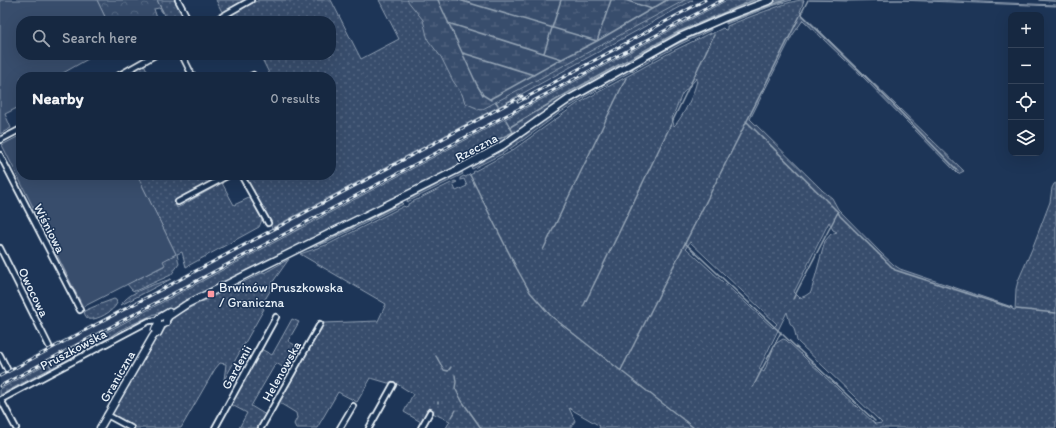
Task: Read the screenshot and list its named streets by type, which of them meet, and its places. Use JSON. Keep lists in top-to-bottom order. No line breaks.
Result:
{"streets":{"street":["Rzeczna","Wiśniowa","Owocowa","Pruszkowska","Gardenii","Helenowska","Graniczna"]},"crossings":[["Rzeczna","Pruszkowska"],["Rzeczna","Graniczna"],["Pruszkowska","Graniczna"]],"places":{"transit":["Brwinów Pruszkowska / Graniczna"]},"page":{"map_buttons":["+","−"],"search":"Search here","heading":["Nearby","0 results"]}}
